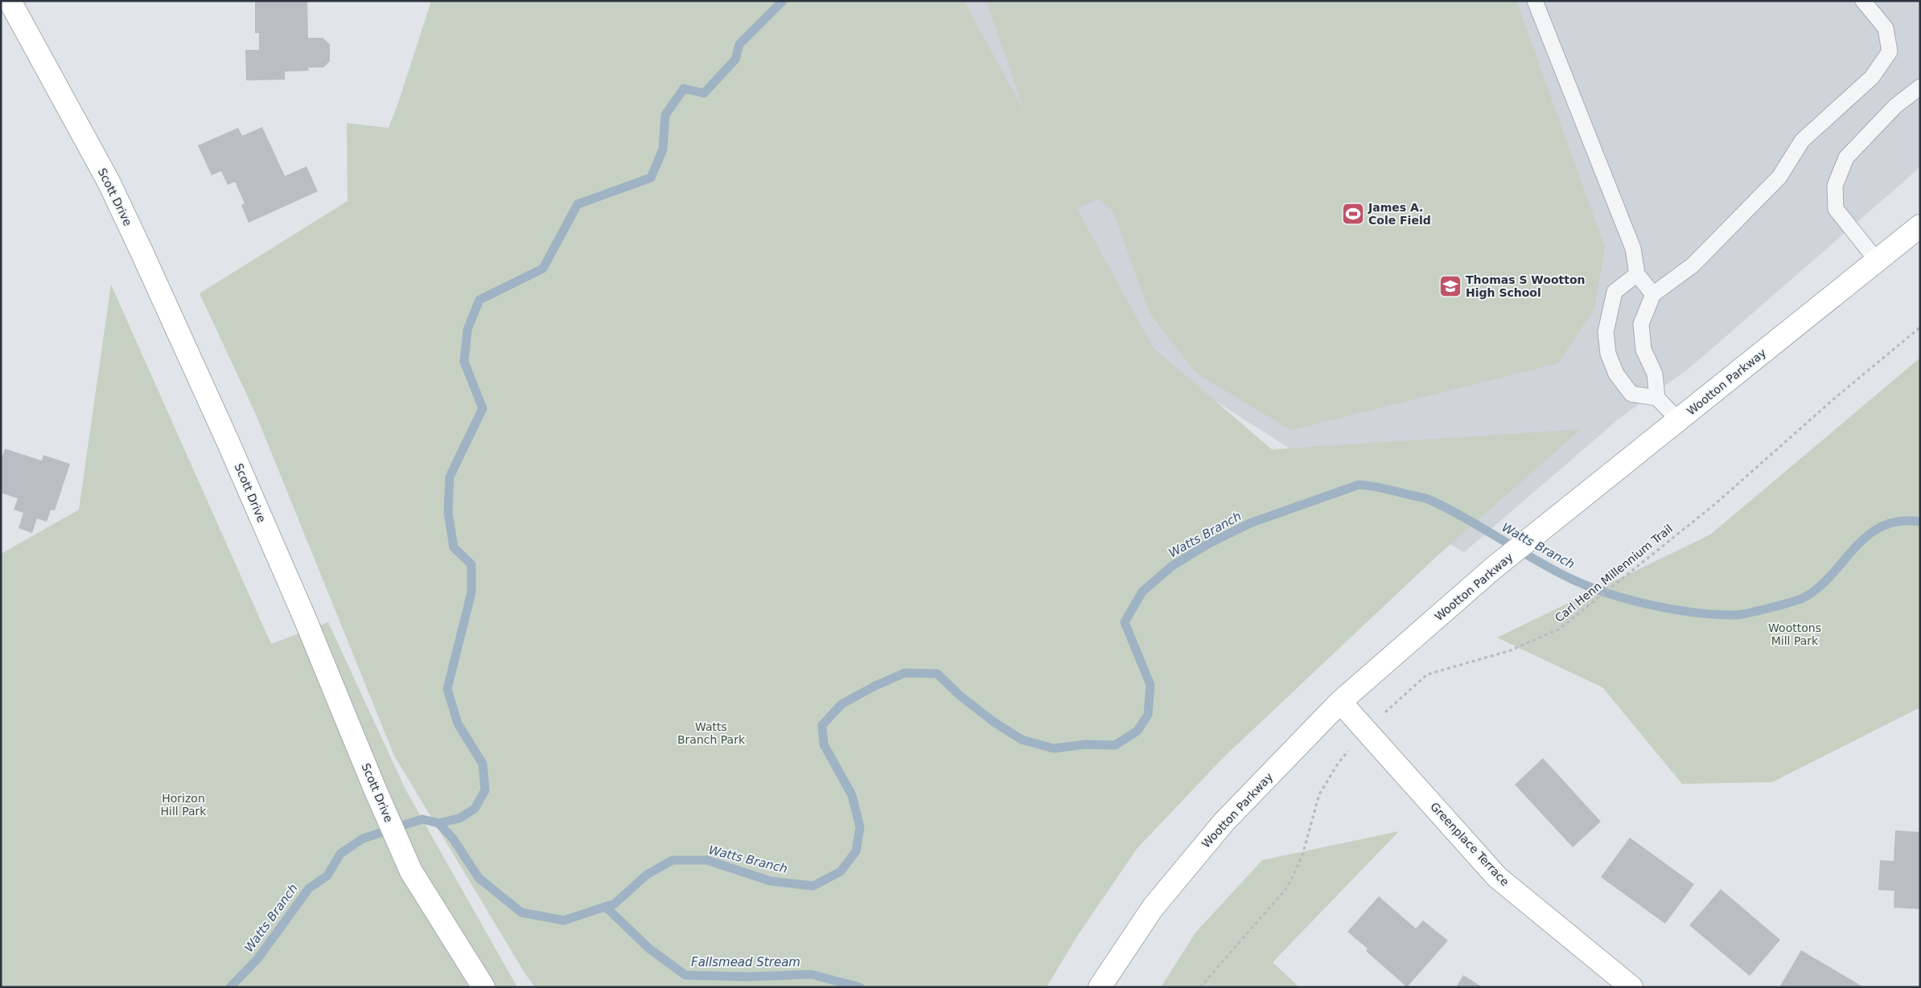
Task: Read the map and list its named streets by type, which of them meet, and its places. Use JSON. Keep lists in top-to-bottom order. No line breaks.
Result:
{"streets":{"street":["Scott Drive","Wootton Parkway","Greenplace Terrace"],"path":["Carl Henn Millennium Trail"]},"crossings":[["Wootton Parkway","Greenplace Terrace"],["Carl Henn Millennium Trail","Greenplace Terrace"]],"water":["Watts Branch","Fallsmead Stream"],"parks":["Woottons Mill Park","Watts Branch Park","Horizon Hill Park"],"places":{"sports":["James A. Cole Field"],"school or university":["Thomas S Wootton High School"]}}
